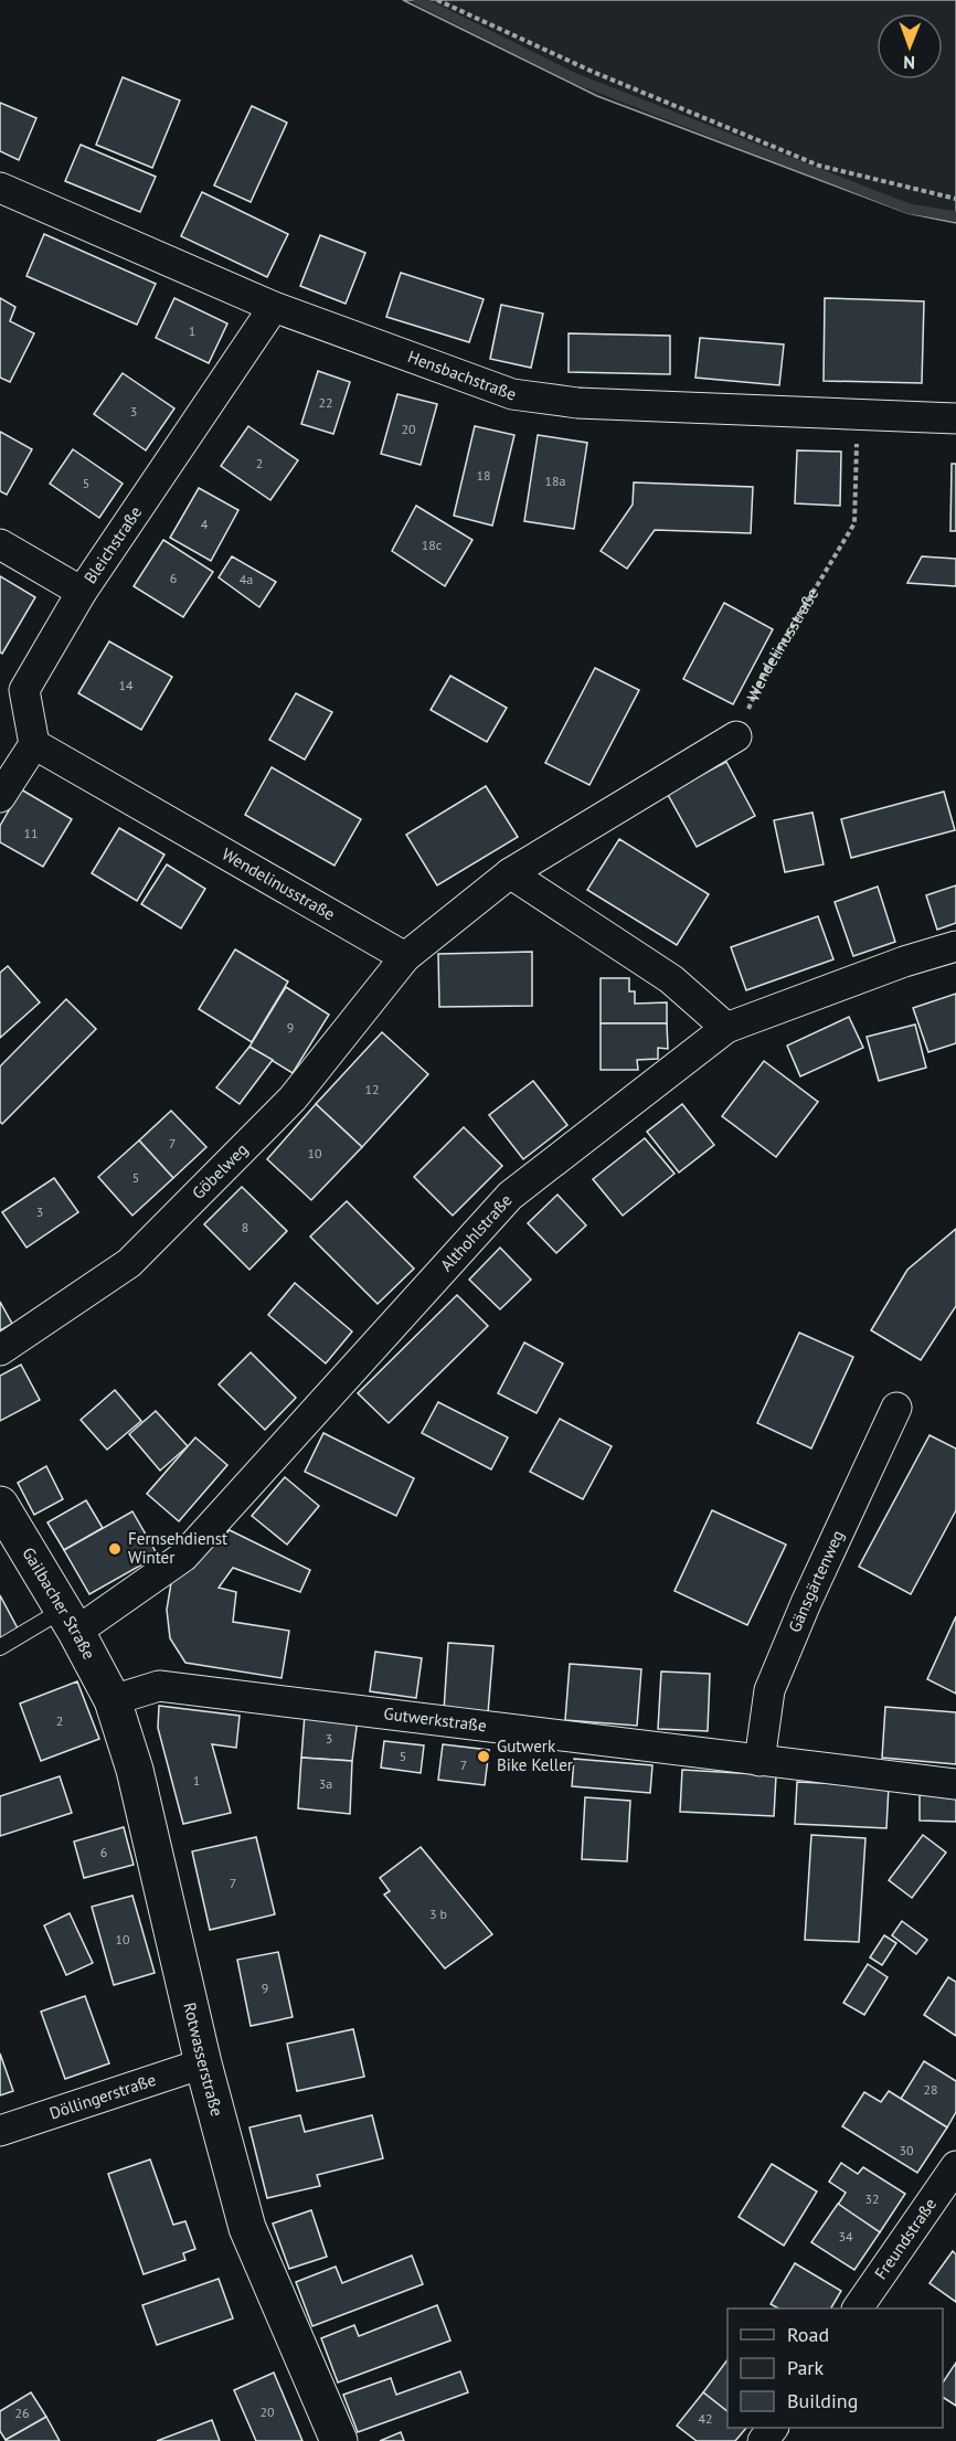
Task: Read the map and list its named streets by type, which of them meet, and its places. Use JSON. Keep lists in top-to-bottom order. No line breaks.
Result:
{"streets":{"street":["Hensbachstraße","Bleichstraße","Wendelinusstraße","Göbelweg","Althohlstraße","Gänsgärtenweg","Gailbacher Straße","Gutwerkstraße","Rotwasserstraße","Döllingerstraße","Freundstraße"]},"crossings":[["Hensbachstraße","Bleichstraße"],["Hensbachstraße","Wendelinusstraße"],["Bleichstraße","Wendelinusstraße"],["Wendelinusstraße","Göbelweg"],["Althohlstraße","Gailbacher Straße"],["Gänsgärtenweg","Gutwerkstraße"],["Gailbacher Straße","Rotwasserstraße"],["Gutwerkstraße","Rotwasserstraße"],["Rotwasserstraße","Döllingerstraße"]],"places":["Fernsehdienst Winter","Gutwerk Bike Keller"],"house_numbers":["1","22","3","20","2","18","18a","5","4","18c","6","4a","14","11","9","12","7","10","5","3","8","2","3","5","7","1","3a","6","7","3 b","10","9","28","30","32","34","20","26","42"],"legend":["Road","Park","Building"],"north":"bottom"}
